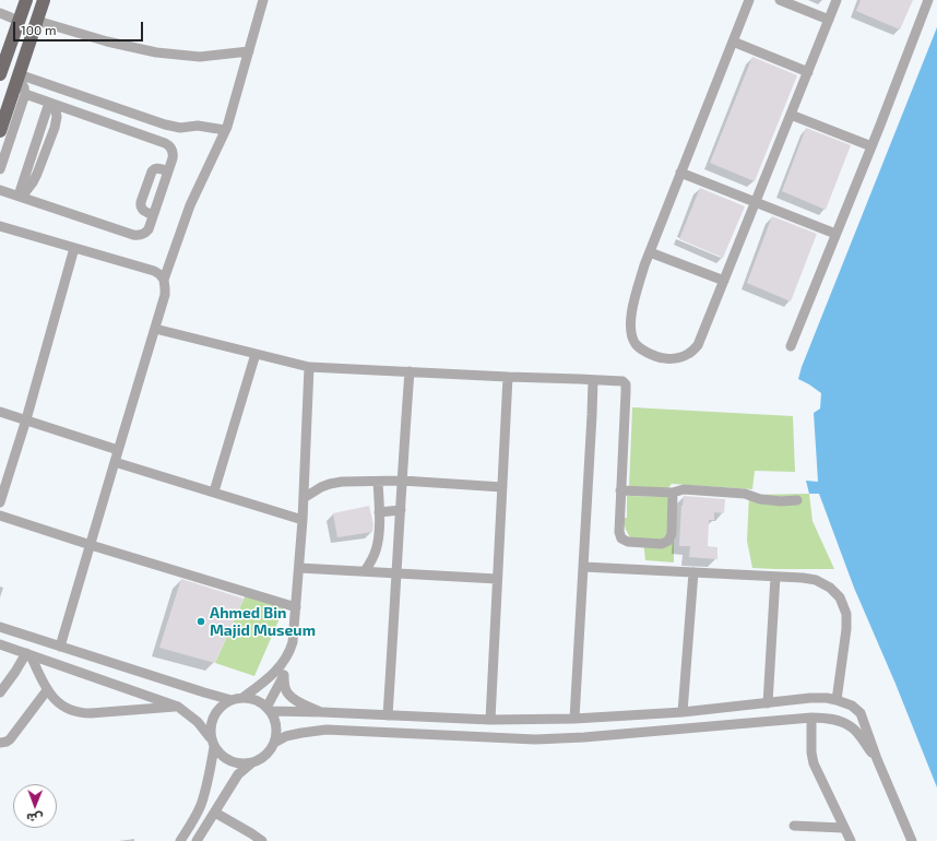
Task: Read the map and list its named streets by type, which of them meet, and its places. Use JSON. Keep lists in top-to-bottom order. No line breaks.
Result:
{"places":["Ahmed Bin Majid Museum"],"scale_bar":"100 m","north":"bottom"}
